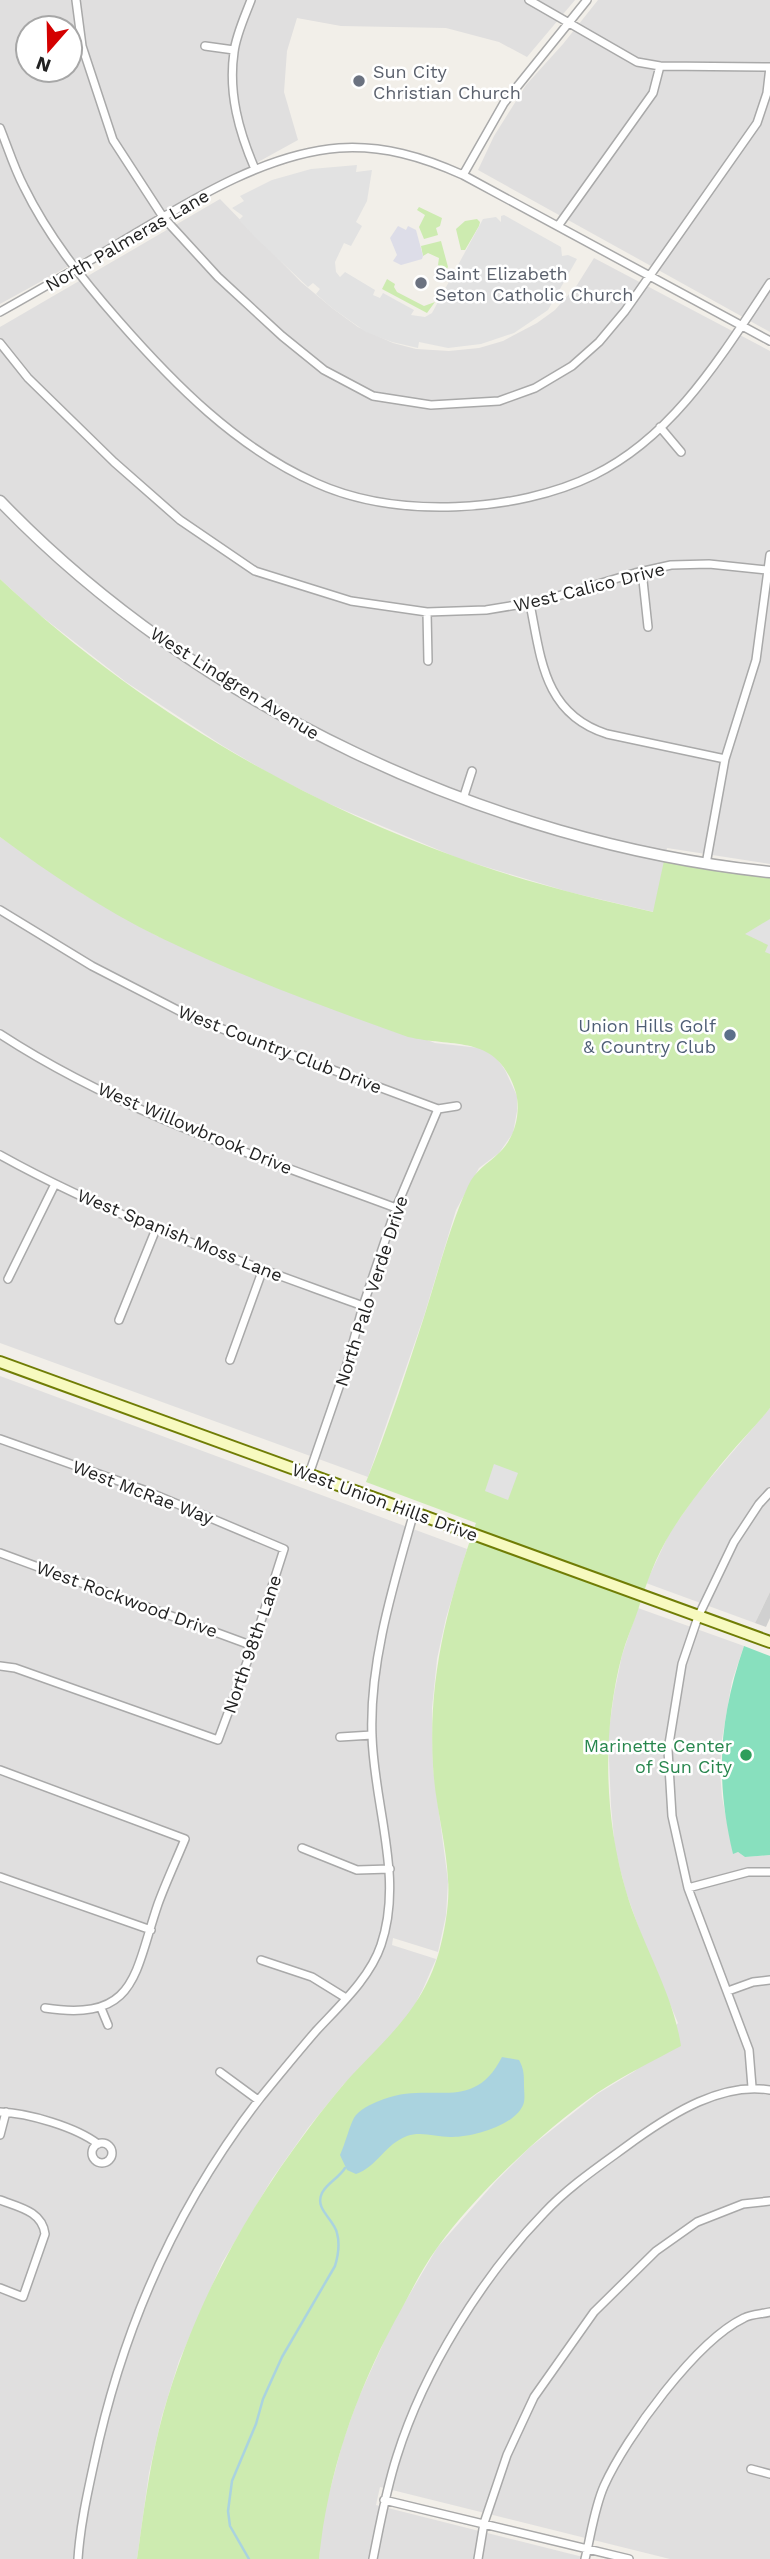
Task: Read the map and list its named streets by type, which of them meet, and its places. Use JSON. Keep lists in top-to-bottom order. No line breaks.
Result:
{"streets":{"main road":["West Union Hills Drive"],"street":["North Palmeras Lane","West Calico Drive","West Lindgren Avenue","West Country Club Drive","West Willowbrook Drive","West Spanish Moss Lane","North Palo Verde Drive","West McRae Way","West Rockwood Drive","North 98th Lane"]},"crossings":[["West Country Club Drive","North Palo Verde Drive"],["West Willowbrook Drive","North Palo Verde Drive"],["West Spanish Moss Lane","North Palo Verde Drive"],["North Palo Verde Drive","West Union Hills Drive"],["West McRae Way","North 98th Lane"],["West Rockwood Drive","North 98th Lane"]],"places":["Sun City Christian Church","Saint Elizabeth Seton Catholic Church","Union Hills Golf & Country Club","Marinette Center of Sun City"],"north":"bottom"}
